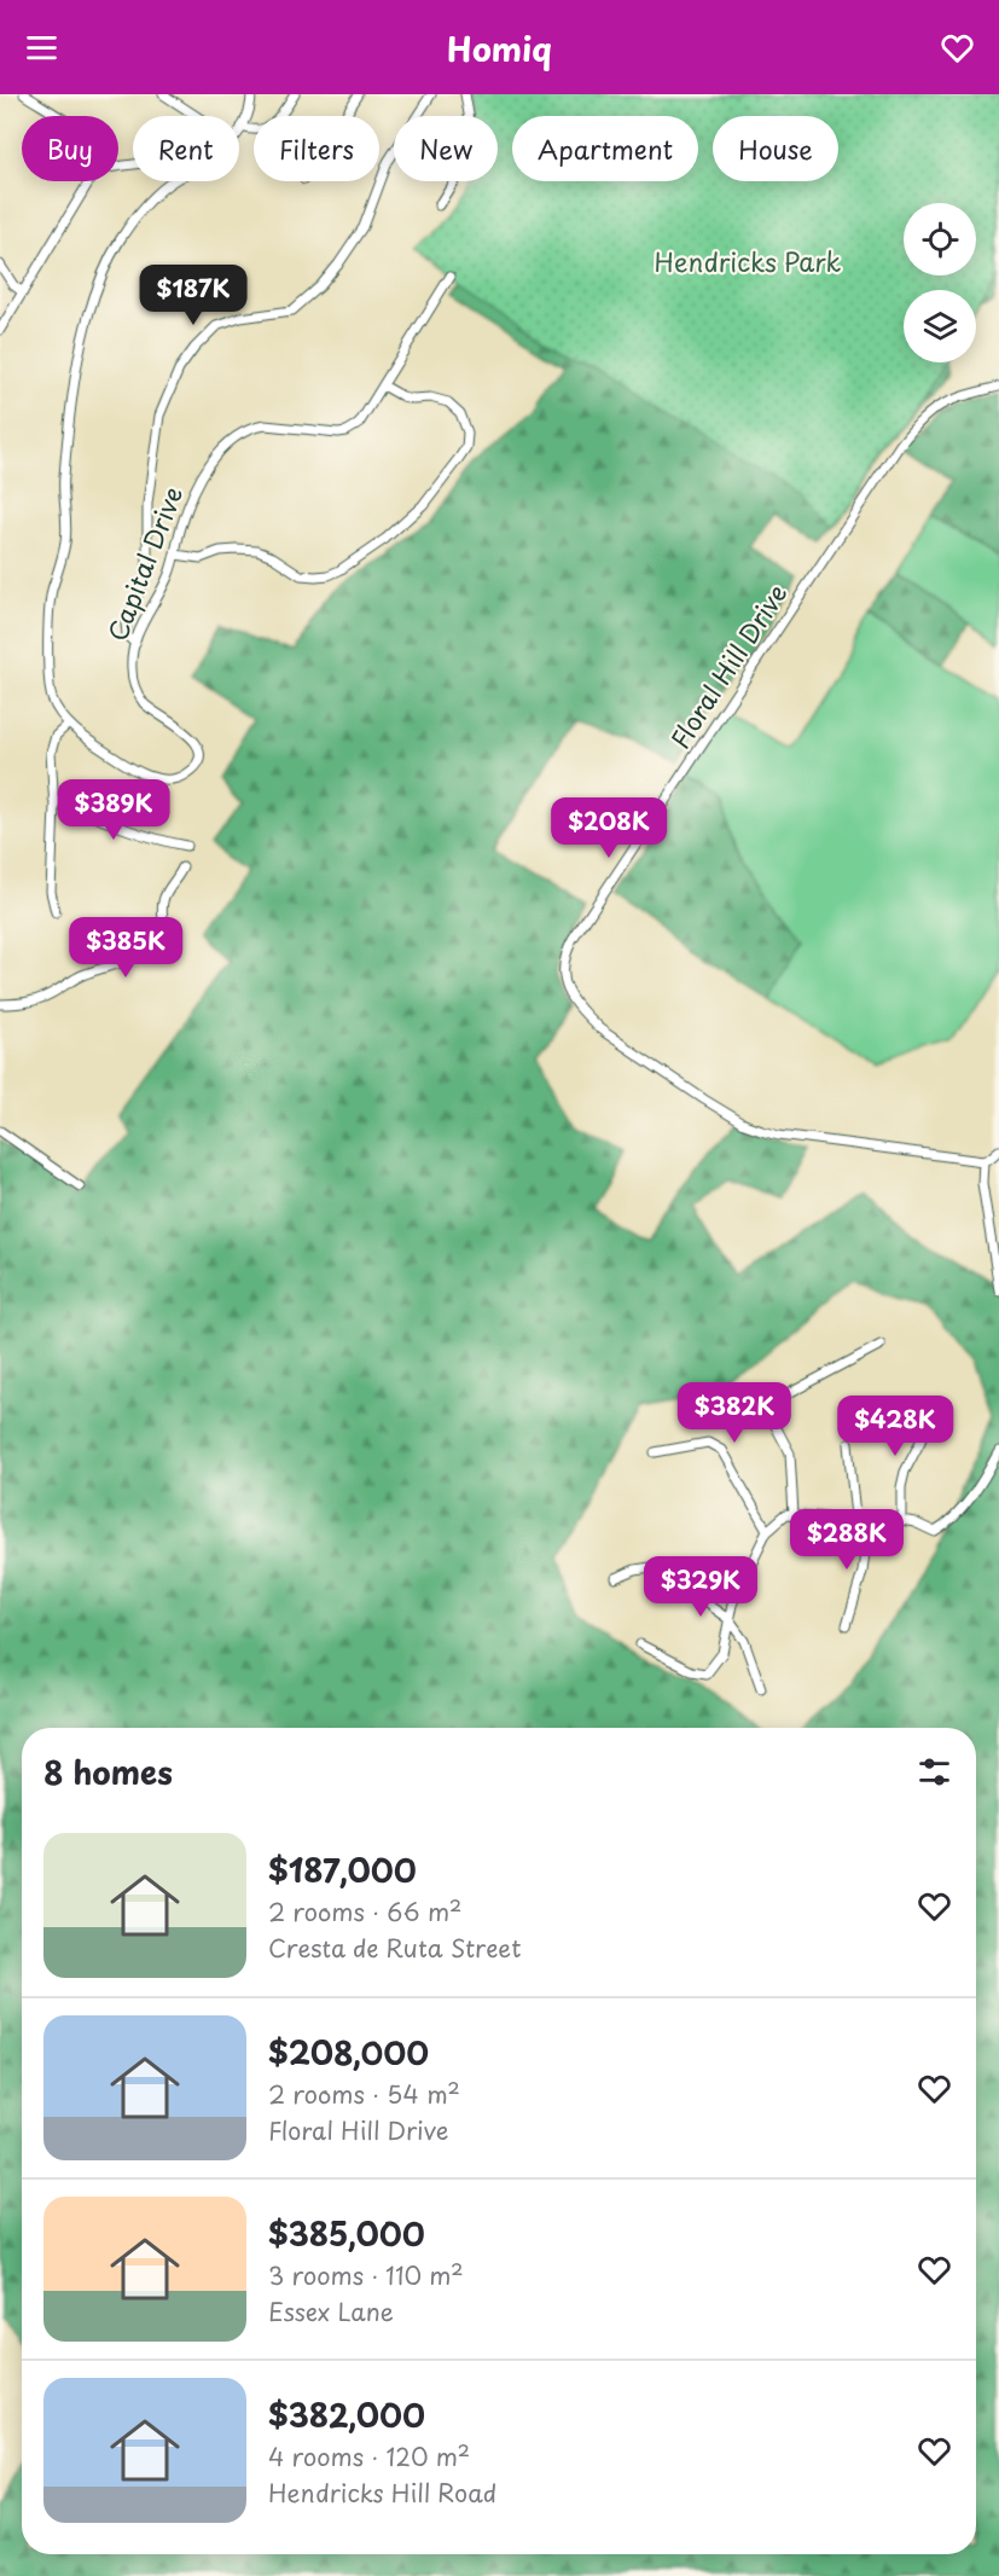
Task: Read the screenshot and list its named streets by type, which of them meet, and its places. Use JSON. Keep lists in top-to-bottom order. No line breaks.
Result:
{"streets":{"street":["Capital Drive","Floral Hill Drive"]},"parks":["Hendricks Park"],"page":{"header":"Homiq","chip":["Buy","Rent","Filters","New","Apartment","House"],"price":["$187K","$389K","$208K","$385K","$382K","$428K","$288K","$329K"],"heading":"8 homes","list":[{"name":"$187,000","note":"2 rooms · 66 m² · Cresta de Ruta Street"},{"name":"$208,000","note":"2 rooms · 54 m² · Floral Hill Drive"},{"name":"$385,000","note":"3 rooms · 110 m² · Essex Lane"},{"name":"$382,000","note":"4 rooms · 120 m² · Hendricks Hill Road"}]}}
